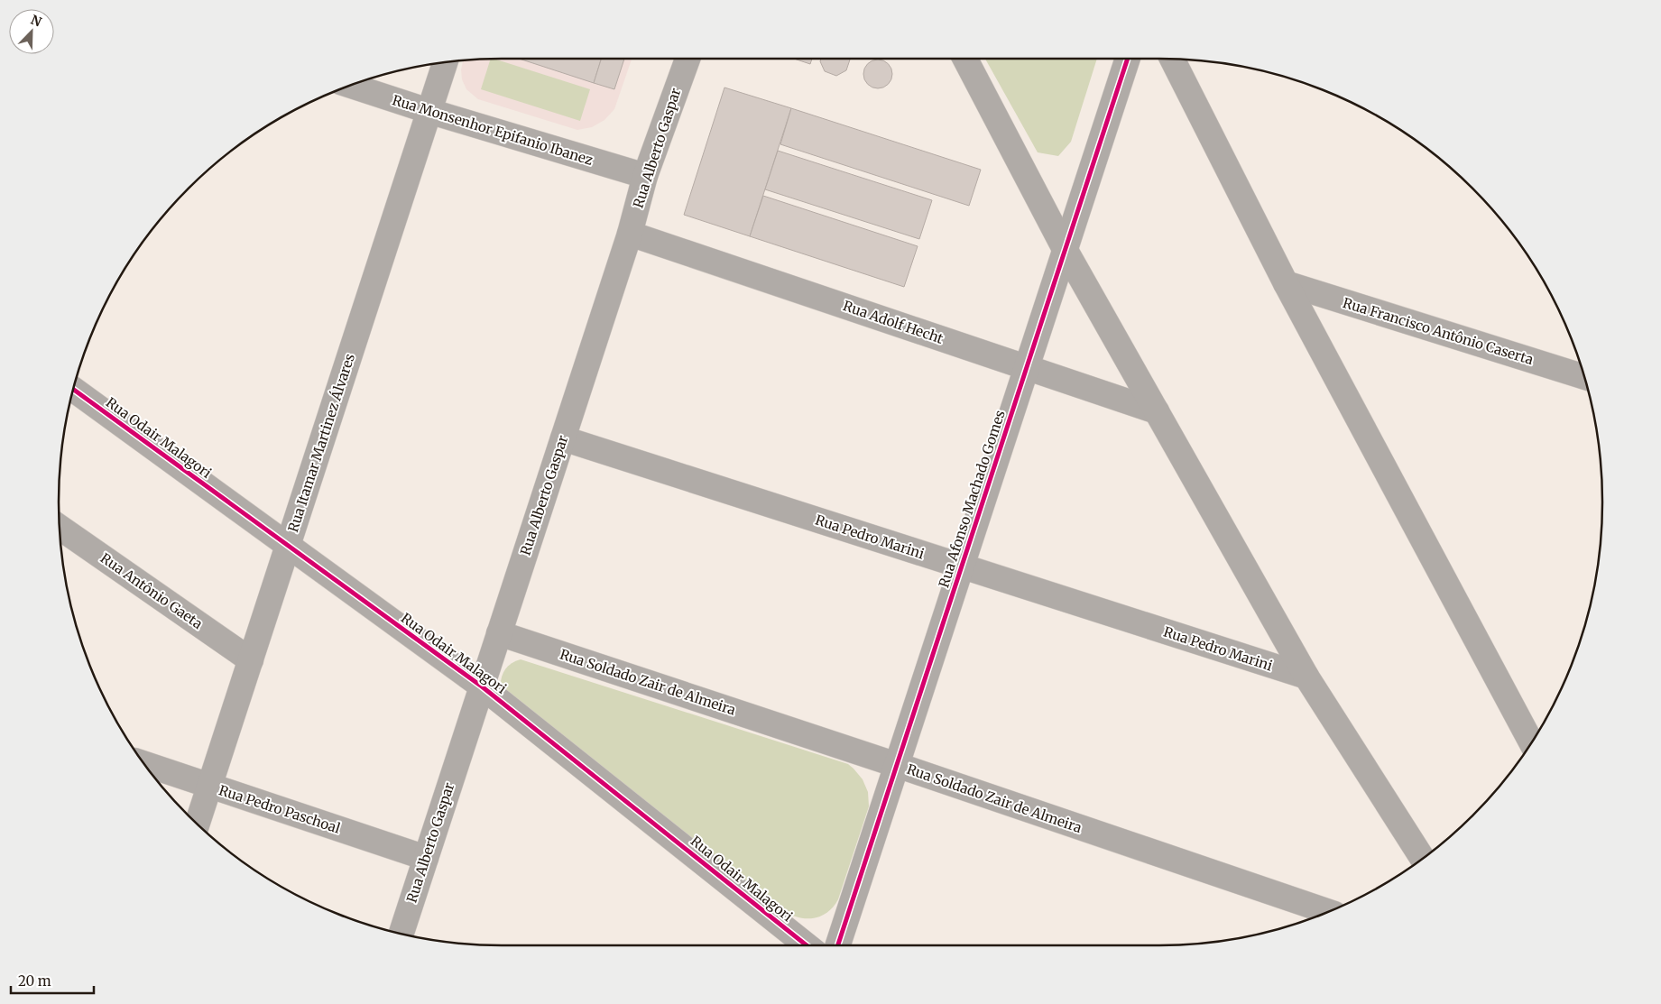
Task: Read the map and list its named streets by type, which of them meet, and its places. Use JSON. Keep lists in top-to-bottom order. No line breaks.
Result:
{"streets":{"street":["Rua Monsenhor Epifanio Ibanez","Rua Alberto Gaspar","Rua Adolf Hecht","Rua Francisco Antônio Caserta","Rua Odair Malagori","Rua Itamar Martinez Álvares","Rua Afonso Machado Gomes","Rua Pedro Marini","Rua Antônio Gaeta","Rua Soldado Zair de Almeira","Rua Pedro Paschoal"]},"crossings":[["Rua Monsenhor Epifanio Ibanez","Rua Alberto Gaspar"],["Rua Monsenhor Epifanio Ibanez","Rua Itamar Martinez Álvares"],["Rua Alberto Gaspar","Rua Adolf Hecht"],["Rua Alberto Gaspar","Rua Odair Malagori"],["Rua Alberto Gaspar","Rua Pedro Marini"],["Rua Alberto Gaspar","Rua Soldado Zair de Almeira"],["Rua Alberto Gaspar","Rua Pedro Paschoal"],["Rua Adolf Hecht","Rua Afonso Machado Gomes"],["Rua Odair Malagori","Rua Itamar Martinez Álvares"],["Rua Itamar Martinez Álvares","Rua Antônio Gaeta"],["Rua Itamar Martinez Álvares","Rua Pedro Paschoal"],["Rua Afonso Machado Gomes","Rua Pedro Marini"],["Rua Afonso Machado Gomes","Rua Soldado Zair de Almeira"]],"scale_bar":"20 m","north":"top right"}
